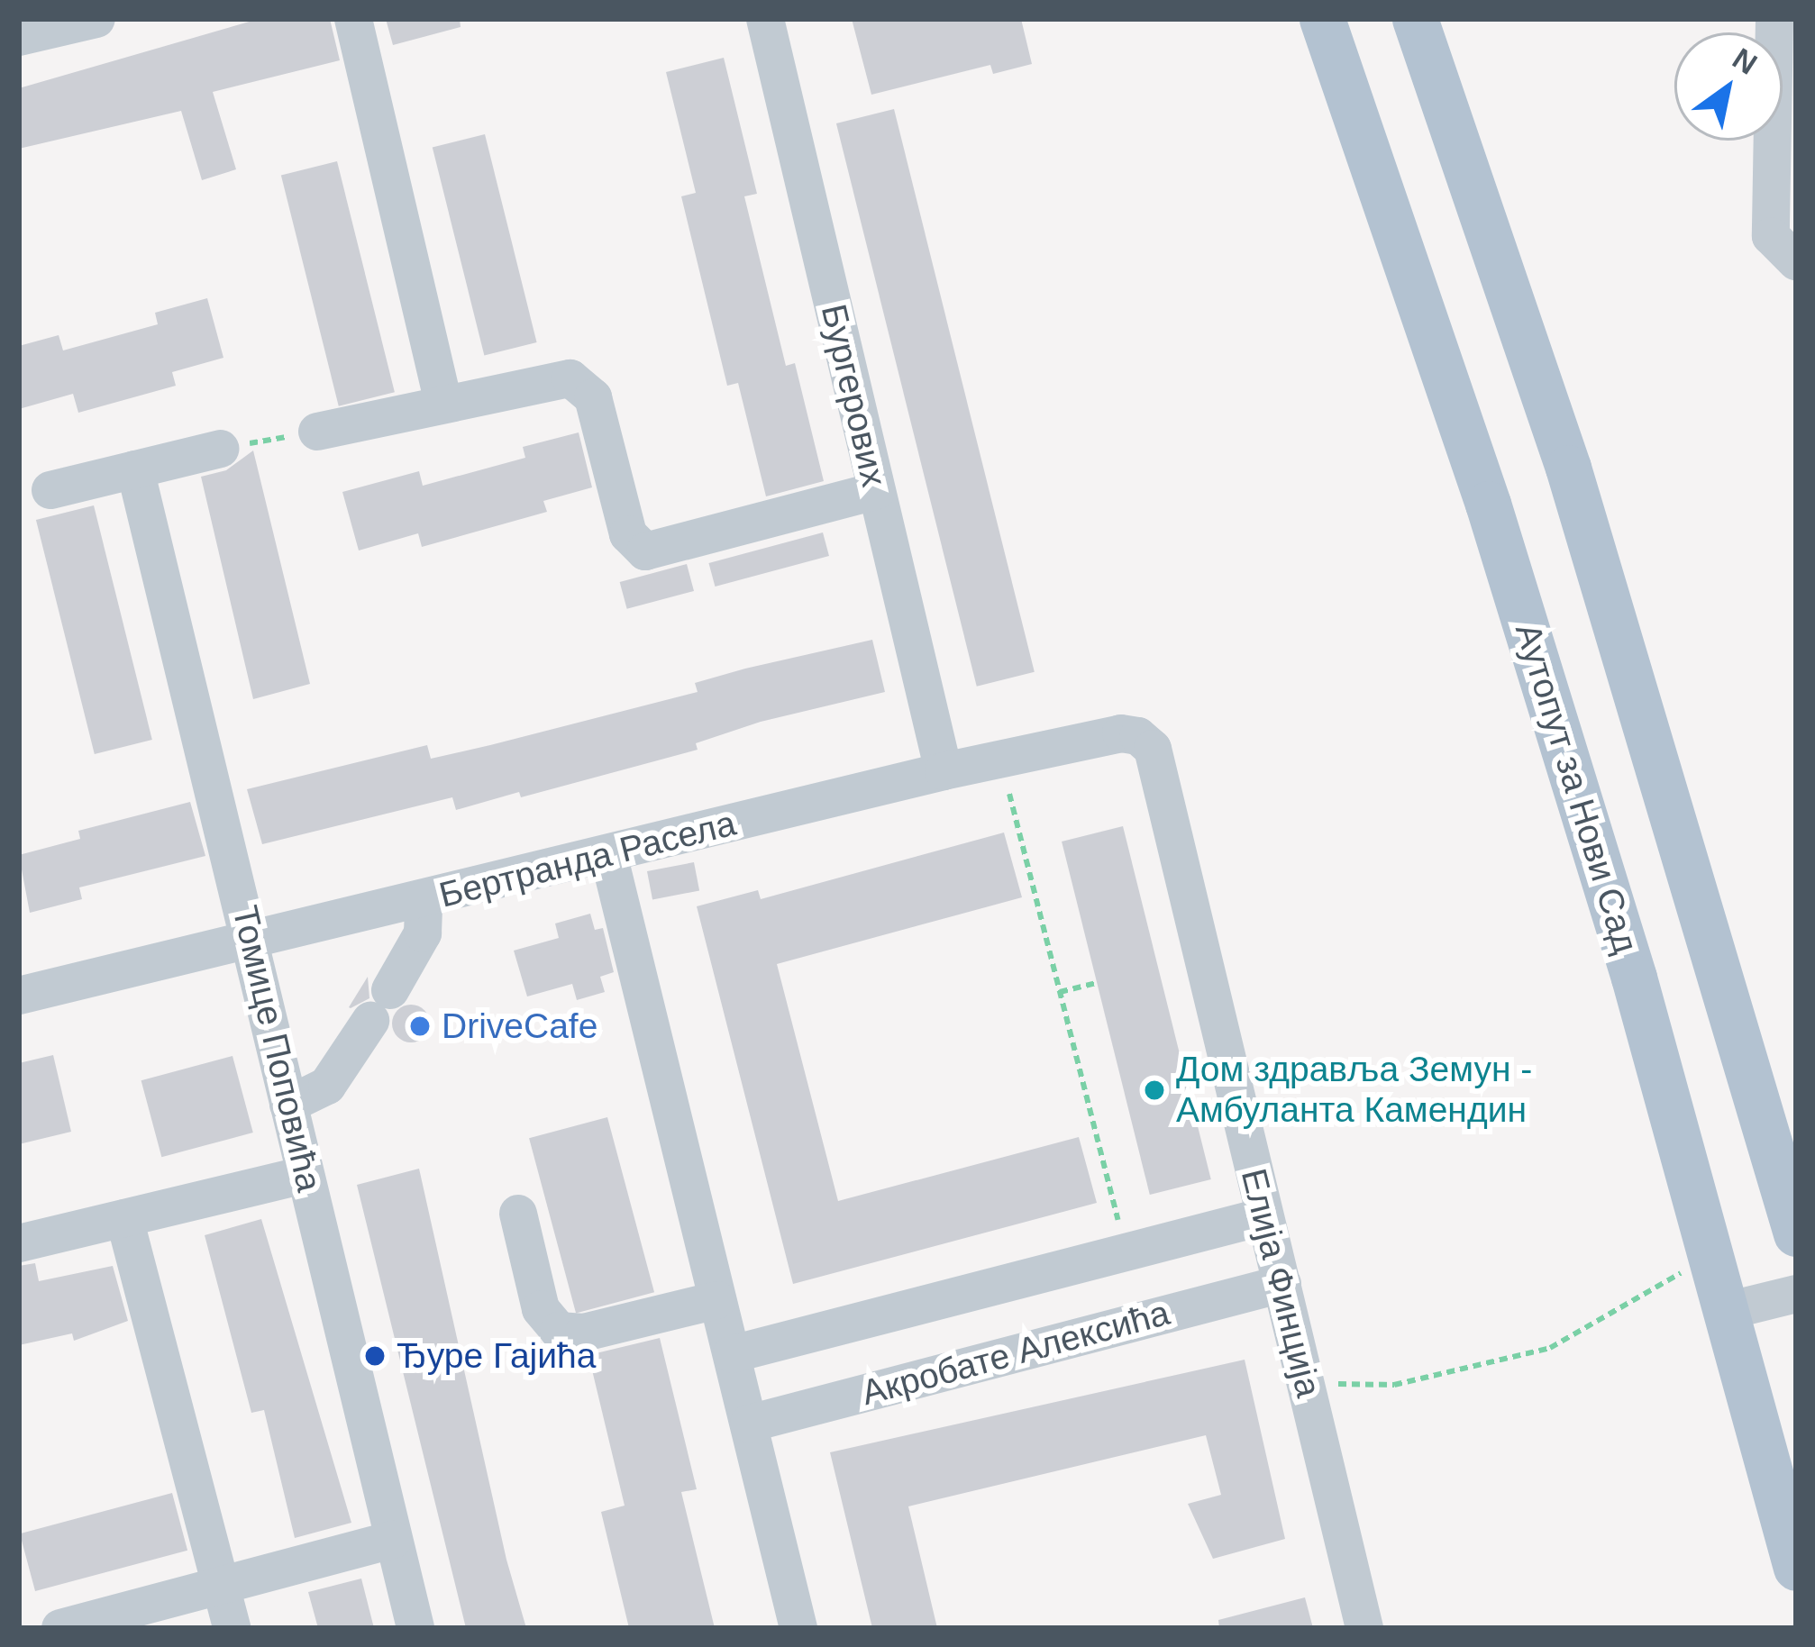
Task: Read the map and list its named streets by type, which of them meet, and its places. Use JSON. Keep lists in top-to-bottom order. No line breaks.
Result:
{"streets":{"main road":["Аутопут за Нови Сад"],"street":["Бургерових","Бертранда Расела","Томице Поповића","Елија Финција","Акробате Алексића"]},"crossings":[["Бургерових","Бертранда Расела"],["Бертранда Расела","Томице Поповића"],["Бертранда Расела","Елија Финција"],["Елија Финција","Акробате Алексића"]],"places":["DriveCafe","Дом здравља Земун - Амбуланта Камендин","Ђуре Гајића"],"north":"top right"}
